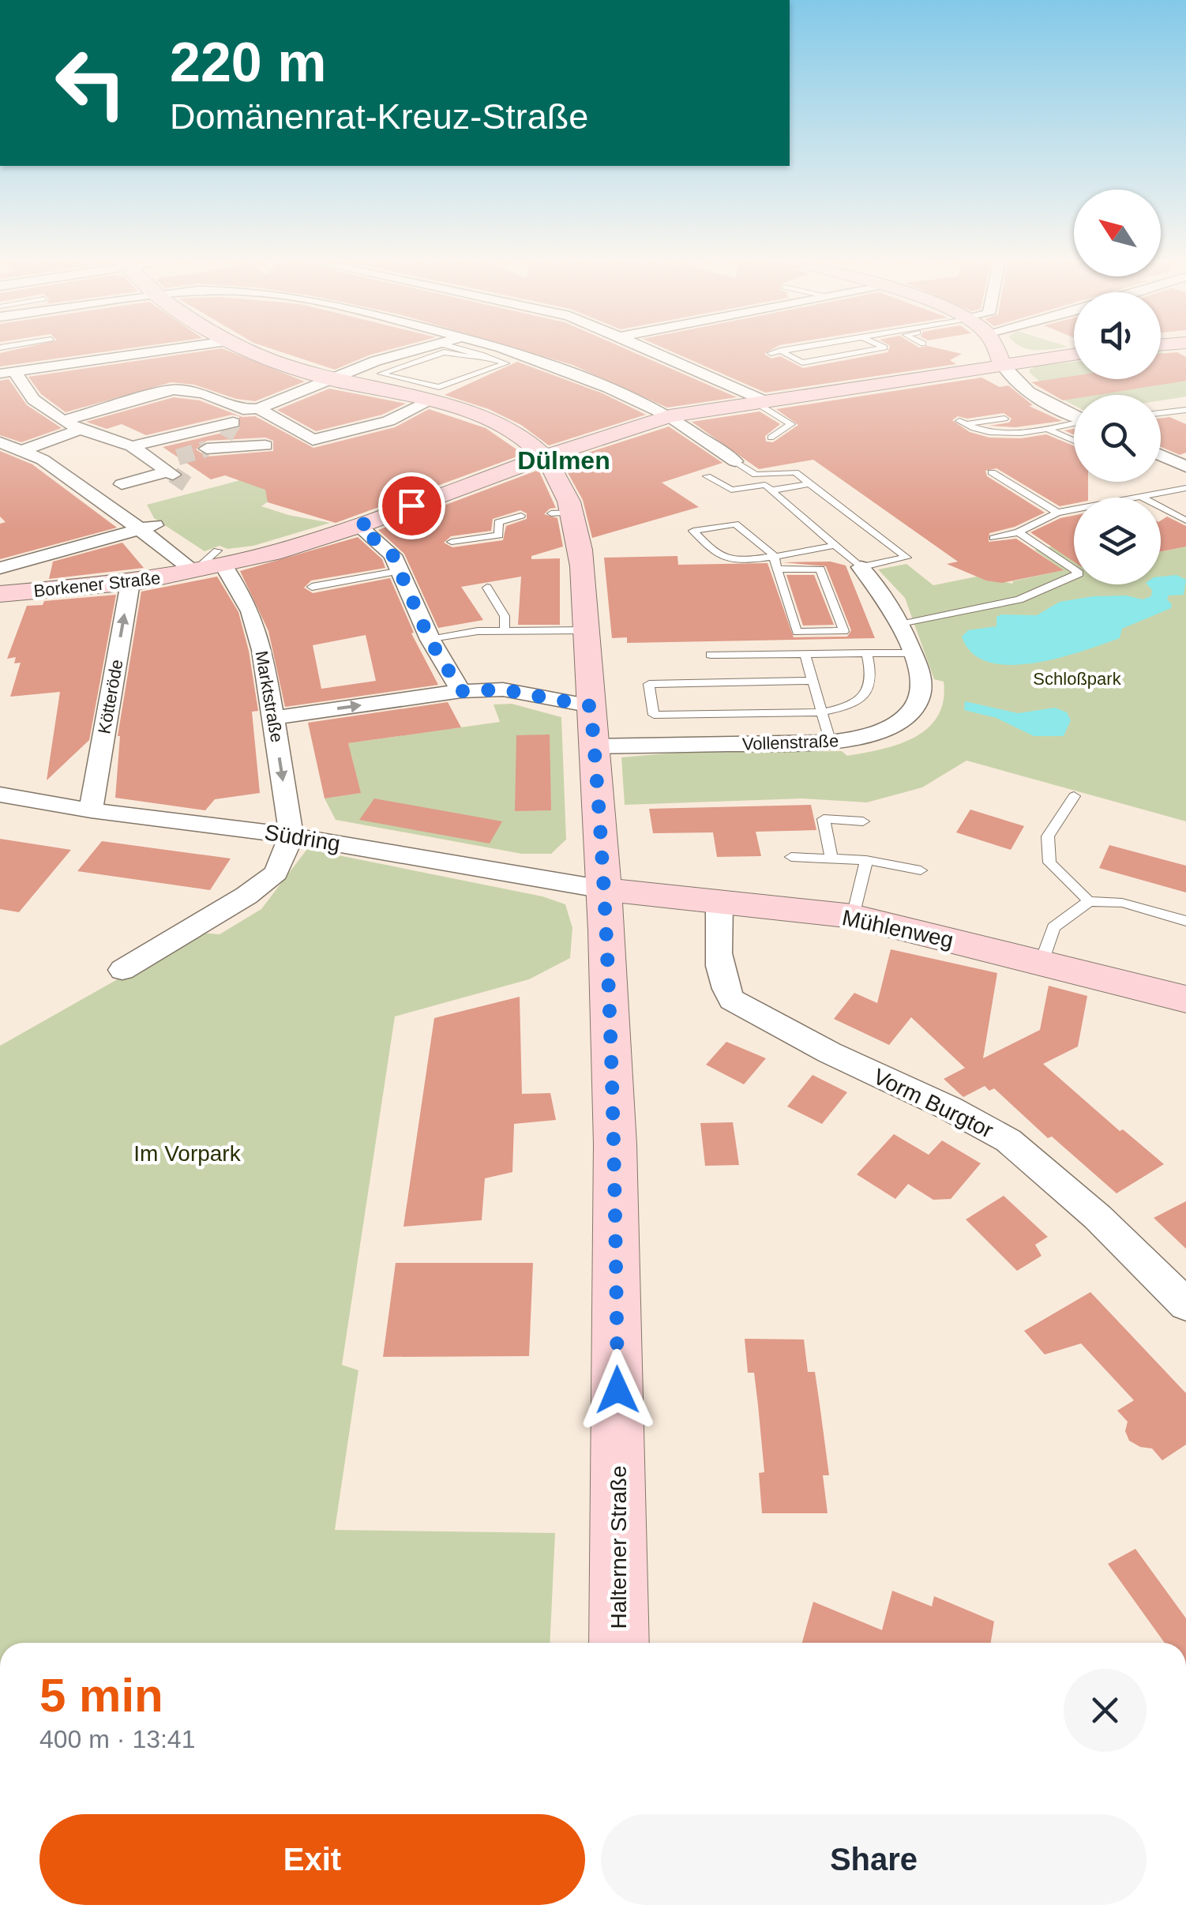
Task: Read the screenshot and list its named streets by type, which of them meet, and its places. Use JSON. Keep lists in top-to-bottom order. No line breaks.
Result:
{"streets":{"street":["Borkener Straße","Kötteröde","Marktstraße","Vollenstraße","Südring","Mühlenweg","Vorm Burgtor","Halterner Straße"]},"crossings":[["Borkener Straße","Kötteröde"],["Borkener Straße","Marktstraße"],["Borkener Straße","Halterner Straße"],["Kötteröde","Südring"],["Marktstraße","Südring"],["Vollenstraße","Halterner Straße"],["Südring","Mühlenweg"],["Südring","Halterner Straße"],["Mühlenweg","Vorm Burgtor"],["Mühlenweg","Halterner Straße"]],"one_way":["Kötteröde","Marktstraße"],"districts":["Dülmen"],"parks":["Schloßpark","Im Vorpark"],"north":"top left","page":{"turn":["220 m","Domänenrat-Kreuz-Straße"],"heading":["5 min","400 m · 13:41"],"buttons":["Exit","Share"]}}
